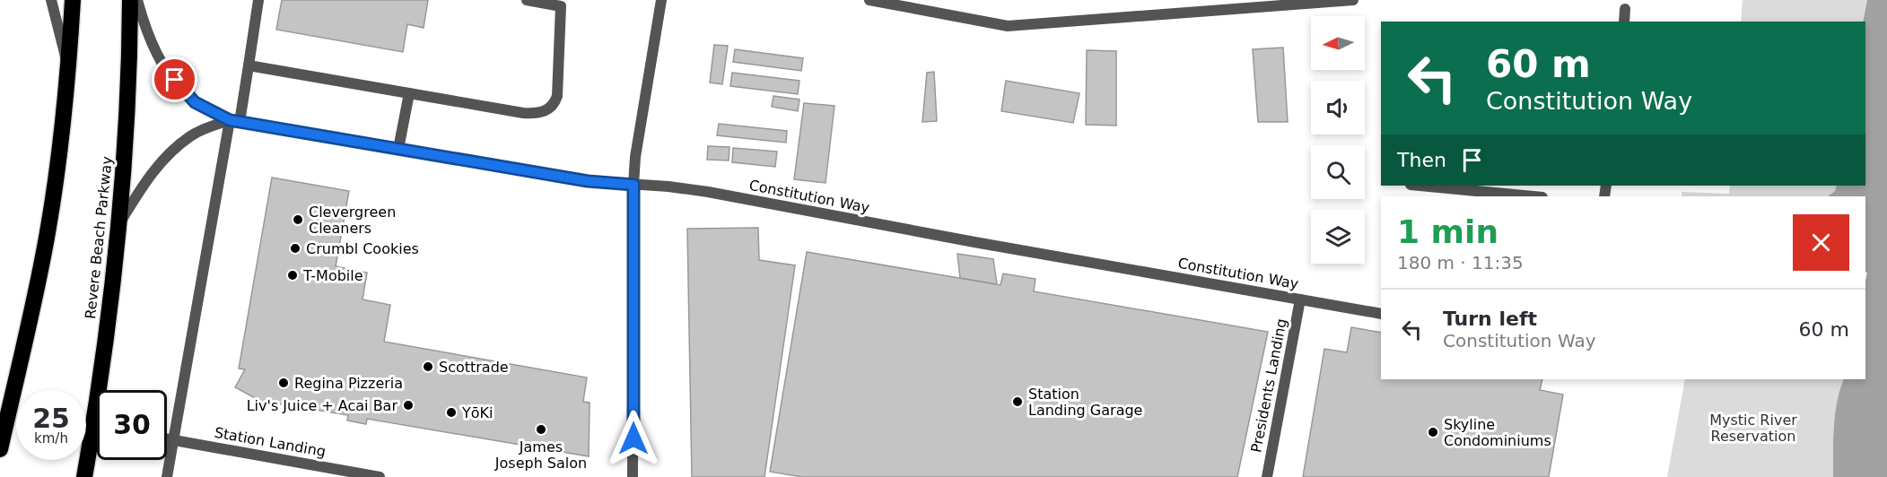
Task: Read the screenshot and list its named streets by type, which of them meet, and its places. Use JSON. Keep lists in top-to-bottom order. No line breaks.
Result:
{"streets":{"highway":["Revere Beach Parkway"],"street":["Constitution Way","Presidents Landing","Station Landing"]},"crossings":[["Constitution Way","Presidents Landing"]],"parks":["Mystic River Reservation"],"places":["Clevergreen Cleaners","Crumbl Cookies","T-Mobile","Scottrade","Regina Pizzeria","Station Landing Garage","Liv's Juice + Acai Bar","YōKi","James Joseph Salon","Skyline Condominiums"],"north":"left","page":{"turn":["60 m","Constitution Way"],"then":"Then","heading":["1 min","180 m · 11:35"],"list":[{"name":"Turn left","note":"Constitution Way","value":"60 m"}],"speed":"25 km/h","limit":"30"}}
